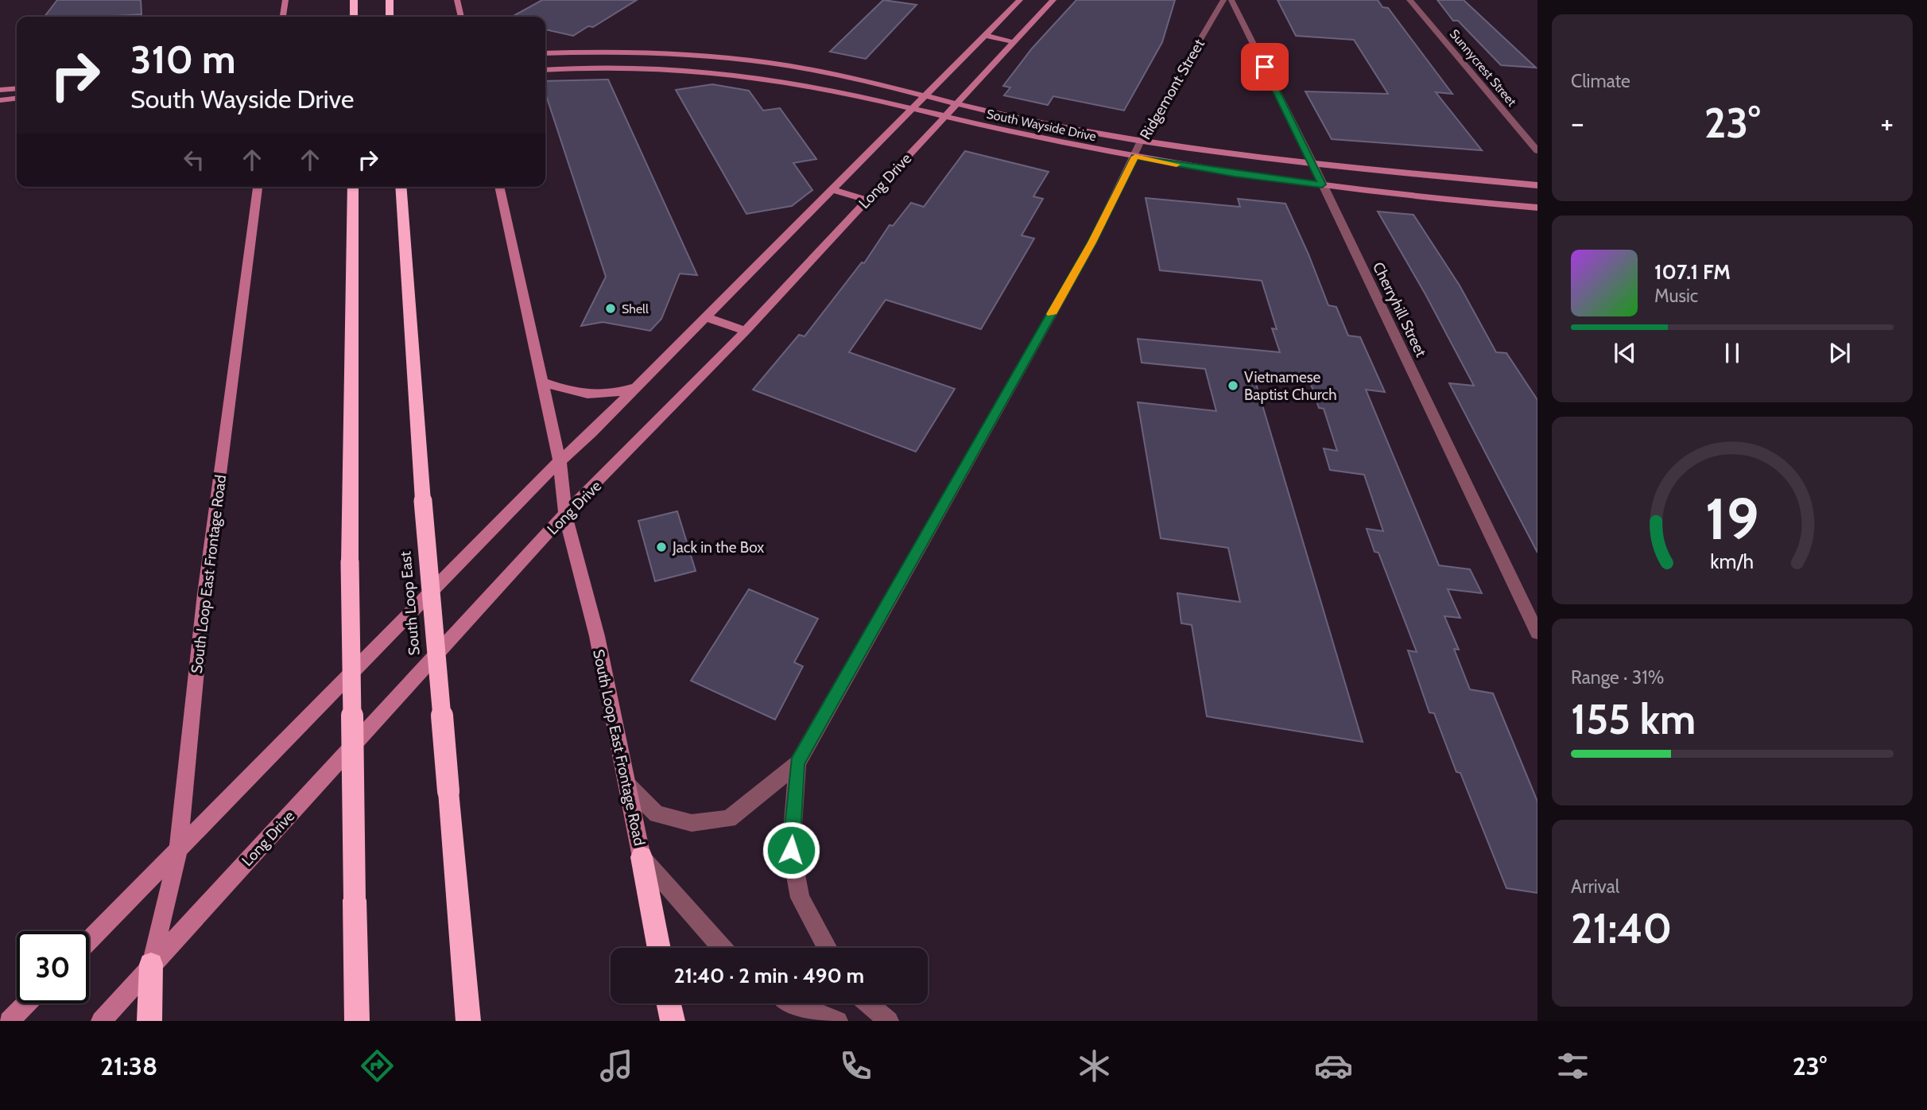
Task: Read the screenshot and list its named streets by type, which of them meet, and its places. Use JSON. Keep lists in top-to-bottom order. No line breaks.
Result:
{"streets":{"highway":["South Loop East"],"main road":["South Wayside Drive","Long Drive","South Loop East Frontage Road"],"street":["Sunnycrest Street","Ridgemont Street","Cherryhill Street"]},"crossings":[["Ridgemont Street","South Wayside Drive"],["Ridgemont Street","South Loop East Frontage Road"],["South Wayside Drive","Long Drive"],["South Wayside Drive","Cherryhill Street"],["Long Drive","South Loop East Frontage Road"]],"places":["Shell","Vietnamese Baptist Church","Jack in the Box"],"page":{"tile":["Climate",["Range · 31%","155 km"],["Arrival","21:40"]],"turn":["310 m","South Wayside Drive"],"heat":["−","23°","+"],"song":["107.1 FM","Music"],"limit":"30","trip":"21:40 · 2 min · 490 m","tabs":["21:38","23°"],"gauge":["19","km/h"]}}
